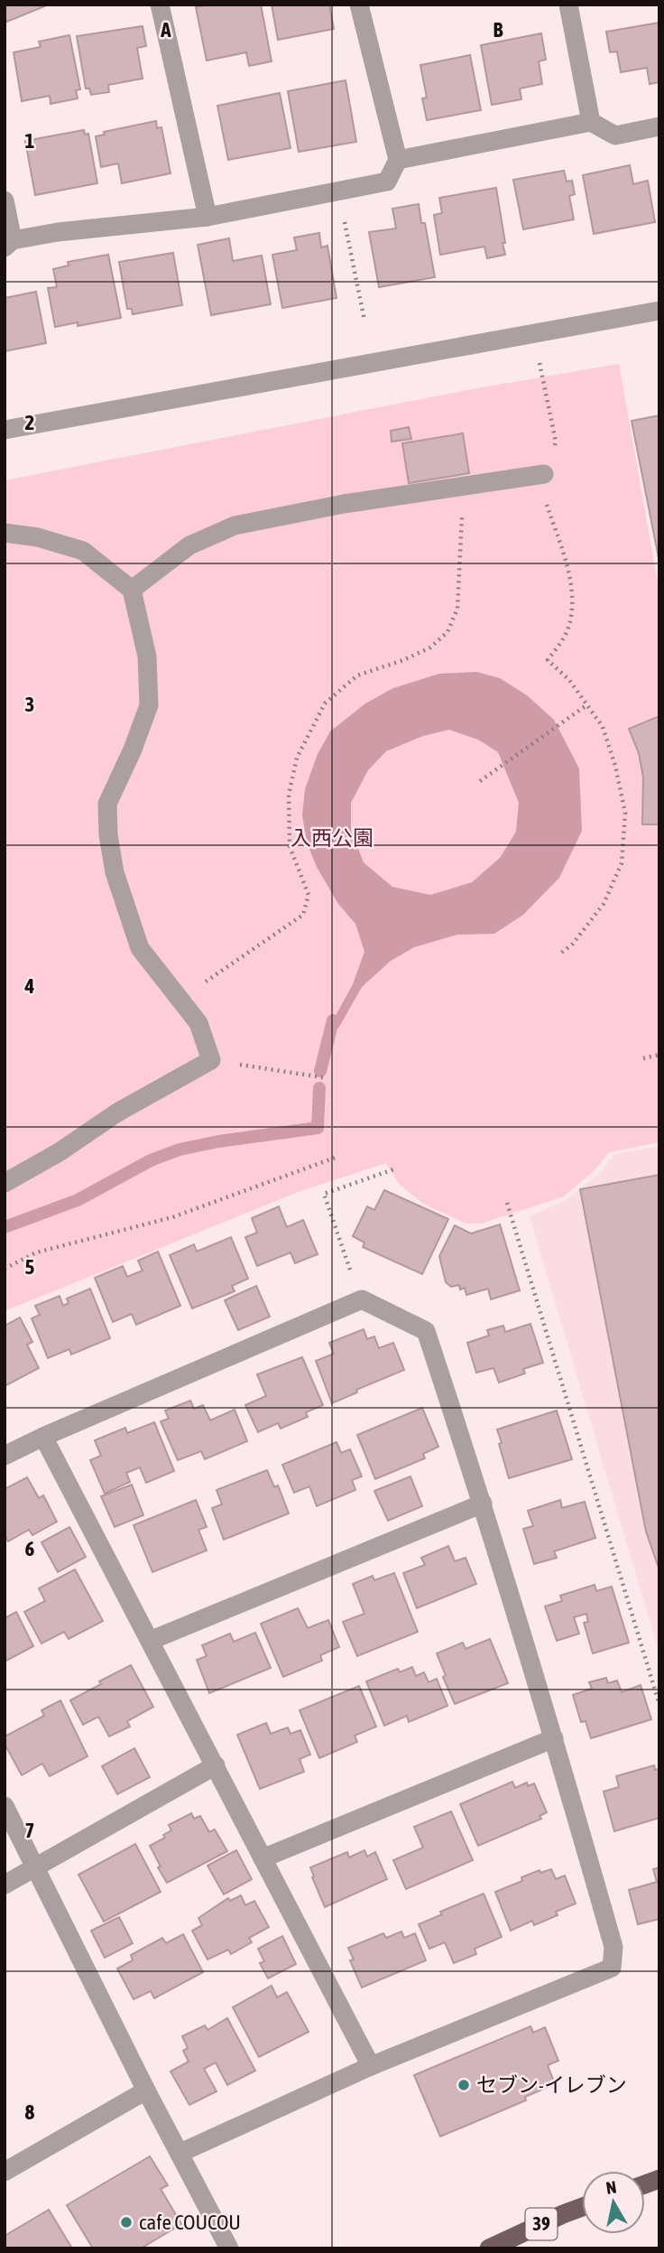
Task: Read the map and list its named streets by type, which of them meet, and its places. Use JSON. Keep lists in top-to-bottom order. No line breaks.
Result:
{"streets":{"main road":["39"]},"parks":["入西公園"],"places":["セブン-イレブン","cafe COUCOU"],"north":"top","grid":{"columns":["A","B"],"rows":["1","2","3","4","5","6","7","8"]}}
